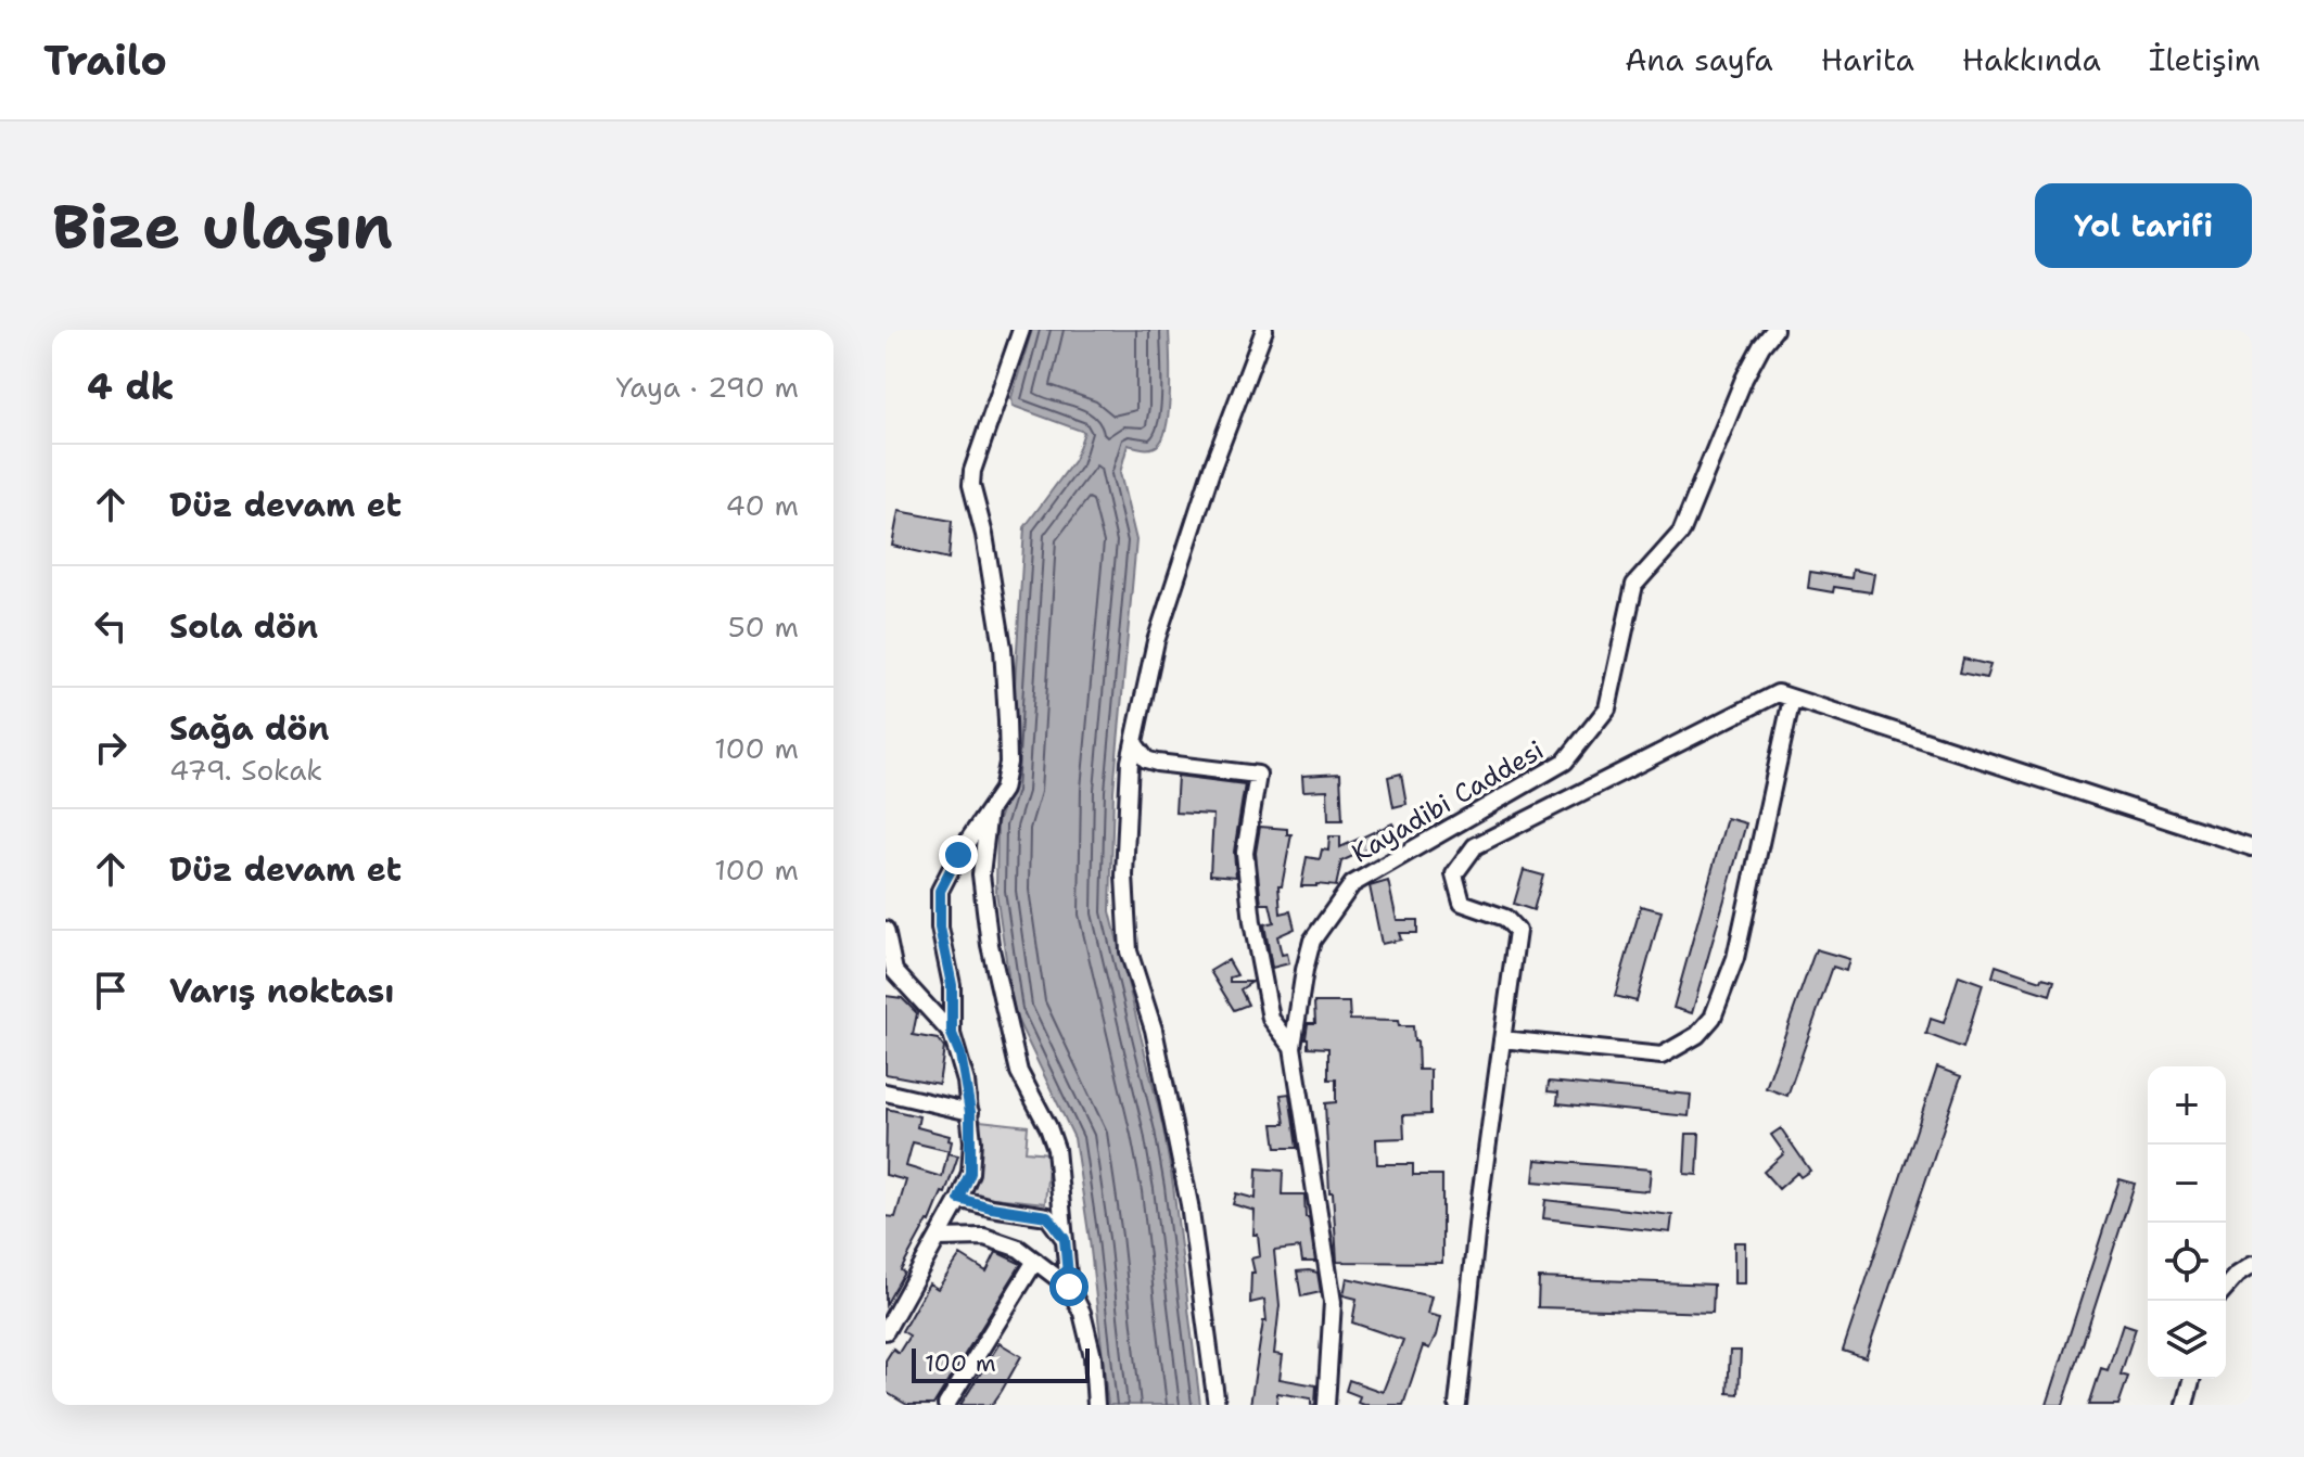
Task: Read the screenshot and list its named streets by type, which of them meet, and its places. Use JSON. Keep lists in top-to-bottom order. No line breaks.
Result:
{"streets":{"street":["Kayadibi Caddesi"]},"scale_bar":"100 m","page":{"header":"Trailo","nav":["Ana sayfa","Harita","Hakkında","İletişim"],"buttons":"Yol tarifi","title":"Bize ulaşın","heading":["4 dk","Yaya · 290 m"],"list":[["Düz devam et","40 m"],["Sola dön","50 m"],["Sağa dön","479. Sokak","100 m"],["Düz devam et","100 m"],"Varış noktası"],"map_buttons":["+","−"],"scale":"100 m"}}
